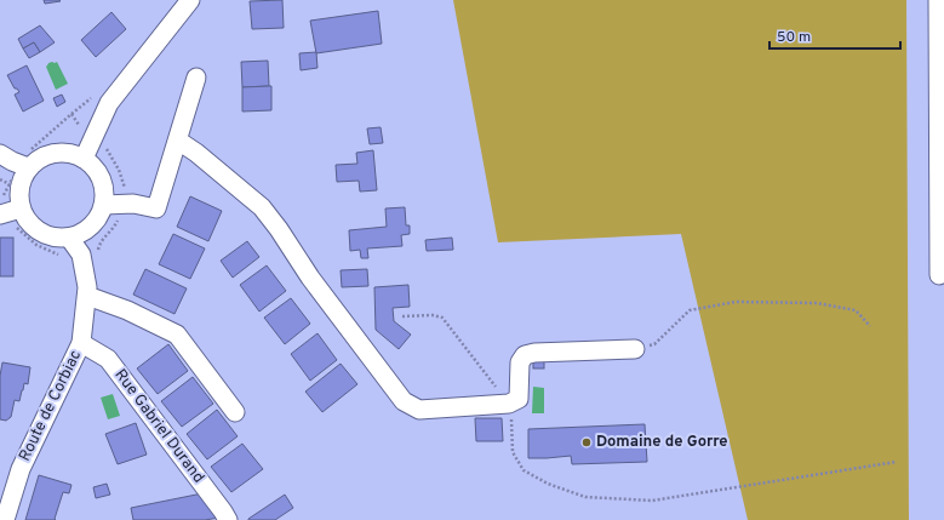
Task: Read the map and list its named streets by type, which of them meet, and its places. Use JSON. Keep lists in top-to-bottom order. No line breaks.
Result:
{"streets":{"street":["Route de Corbiac","Rue Gabriel Durand"]},"crossings":[["Route de Corbiac","Rue Gabriel Durand"]],"places":["Domaine de Gorre"],"scale_bar":"50 m"}
